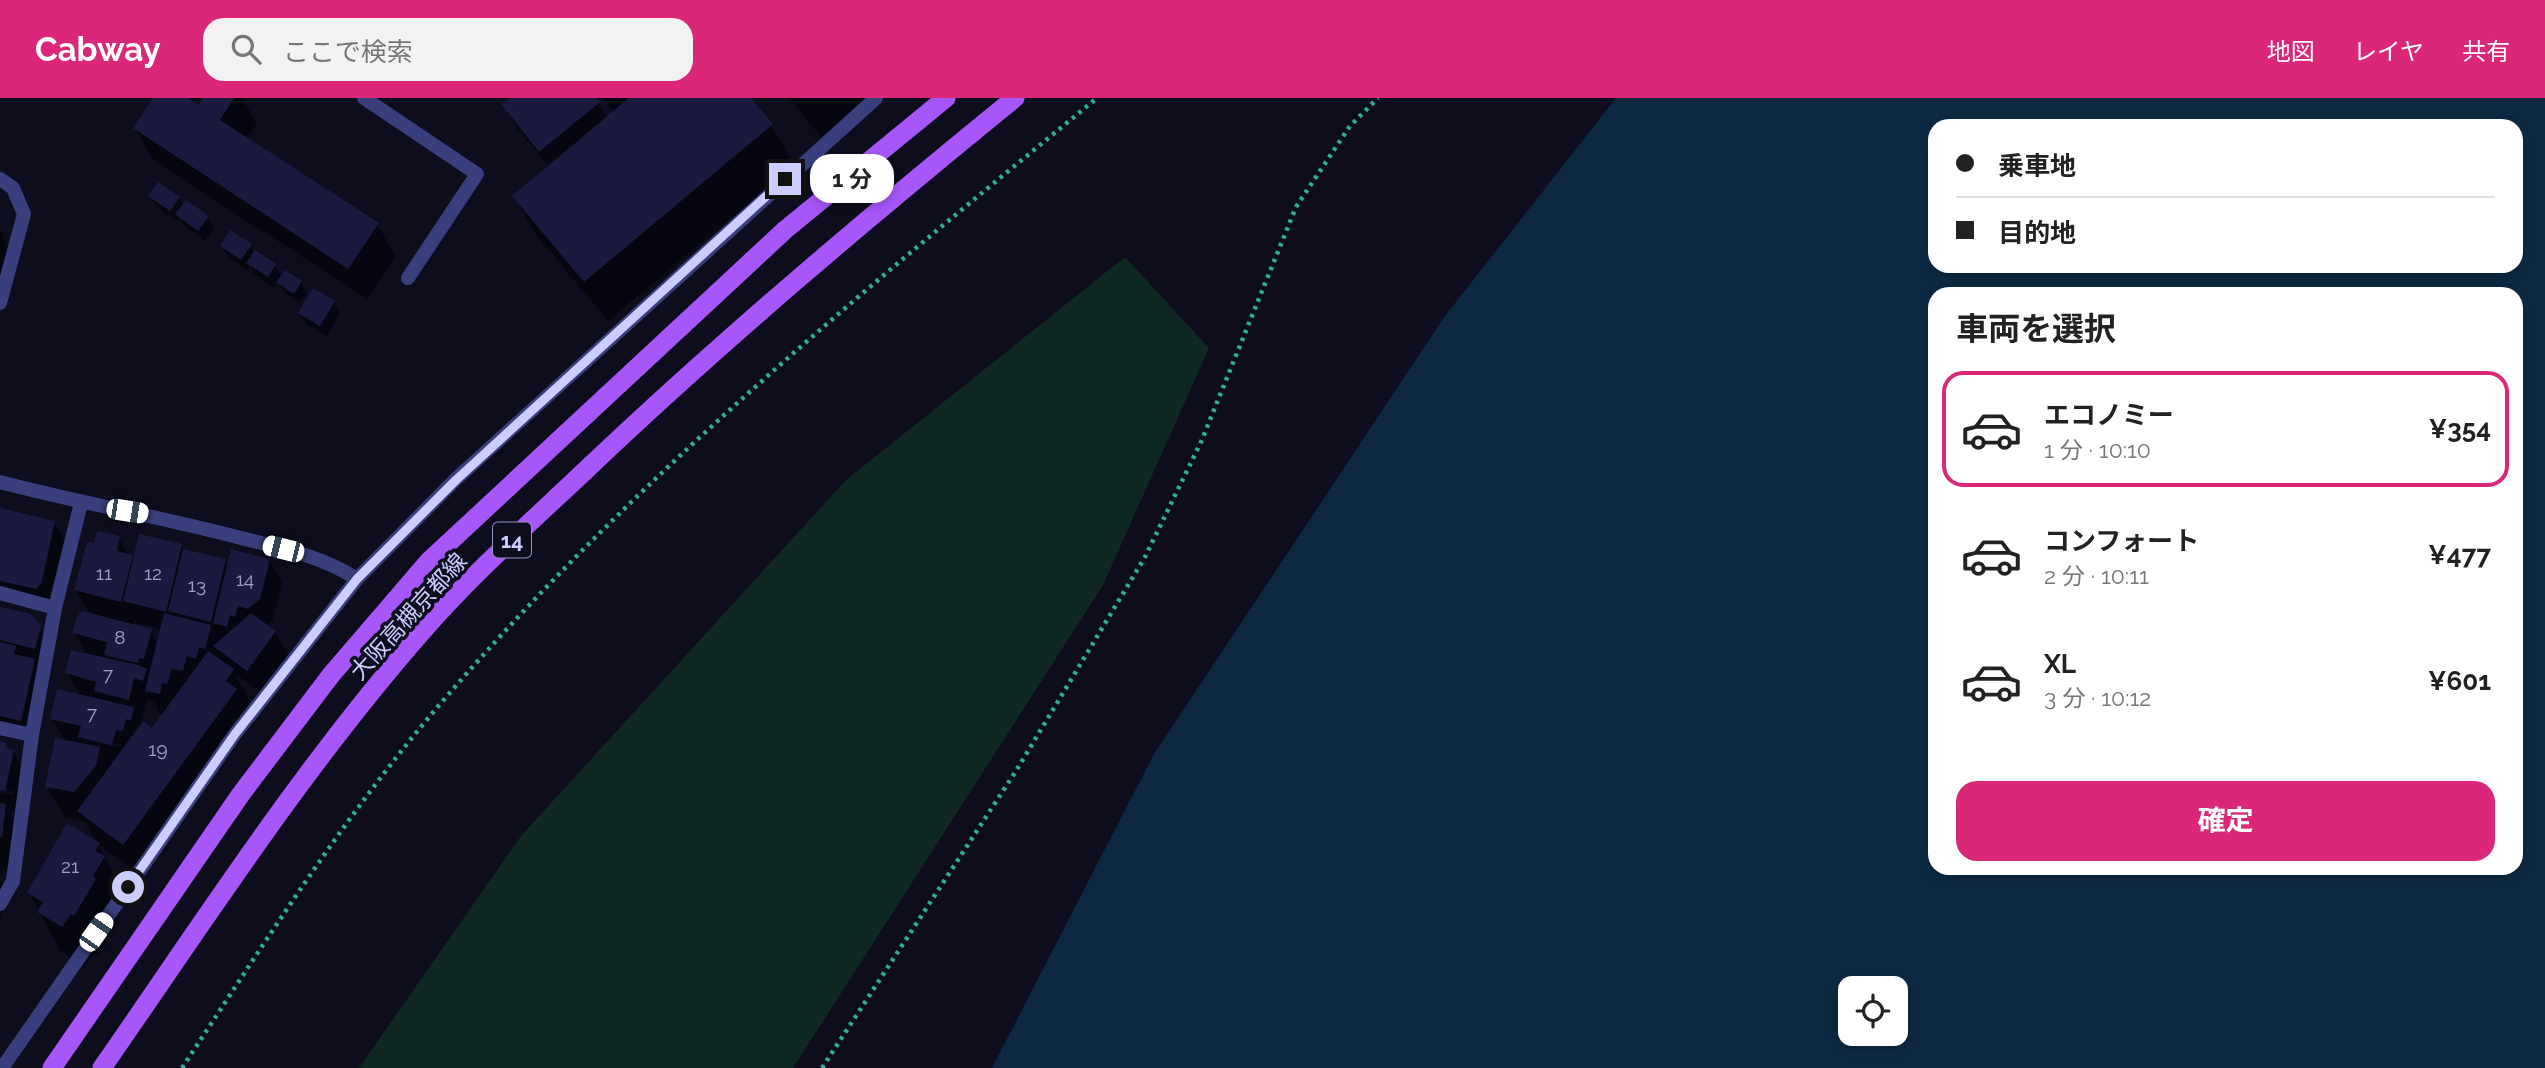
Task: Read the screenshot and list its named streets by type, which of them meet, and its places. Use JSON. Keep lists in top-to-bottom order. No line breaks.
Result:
{"streets":{"main road":["14","大阪高槻京都線"]},"house_numbers":["11","12","14","13","8","7","7","19","21"],"page":{"header":"Cabway","search":"ここで検索","nav":["地図","レイヤ","共有"],"banner":["乗車地","目的地"],"bubble":"1 分","heading":"車両を選択","list":[{"name":"エコノミー","note":"1 分 · 10:10","value":"¥354"},{"name":"コンフォート","note":"2 分 · 10:11","value":"¥477"},{"name":"XL","note":"3 分 · 10:12","value":"¥601"}],"buttons":"確定"}}
